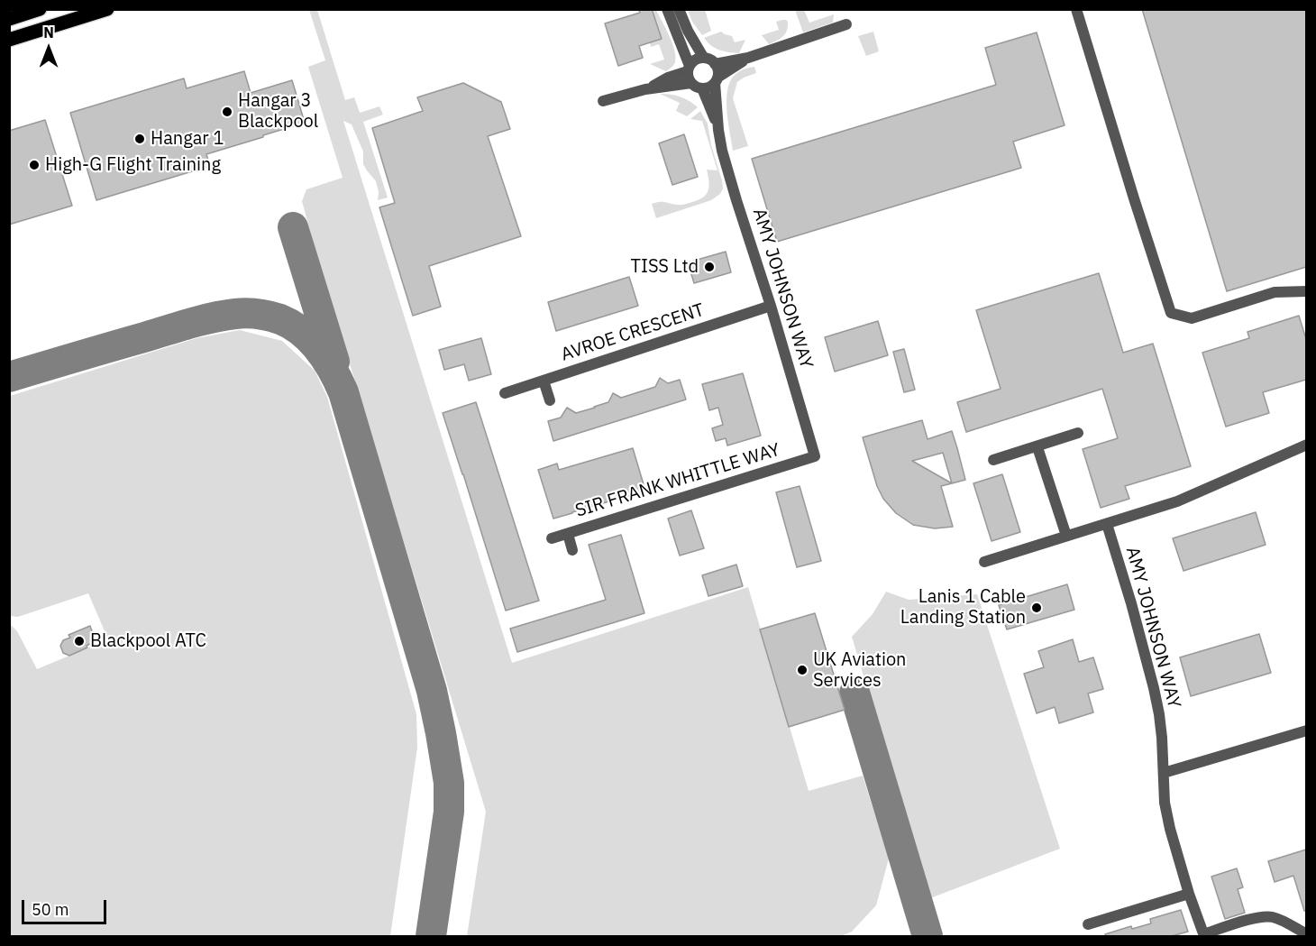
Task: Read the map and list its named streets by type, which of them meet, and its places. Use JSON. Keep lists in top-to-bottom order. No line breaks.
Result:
{"streets":{"street":["AMY JOHNSON WAY","AVROE CRESCENT","SIR FRANK WHITTLE WAY"]},"crossings":[["AMY JOHNSON WAY","AVROE CRESCENT"],["AMY JOHNSON WAY","SIR FRANK WHITTLE WAY"]],"places":["Hangar 3 Blackpool","Hangar 1","High-G Flight Training","TISS Ltd","Lanis 1 Cable Landing Station","Blackpool ATC","UK Aviation Services"],"scale_bar":"50 m","north":"top"}
